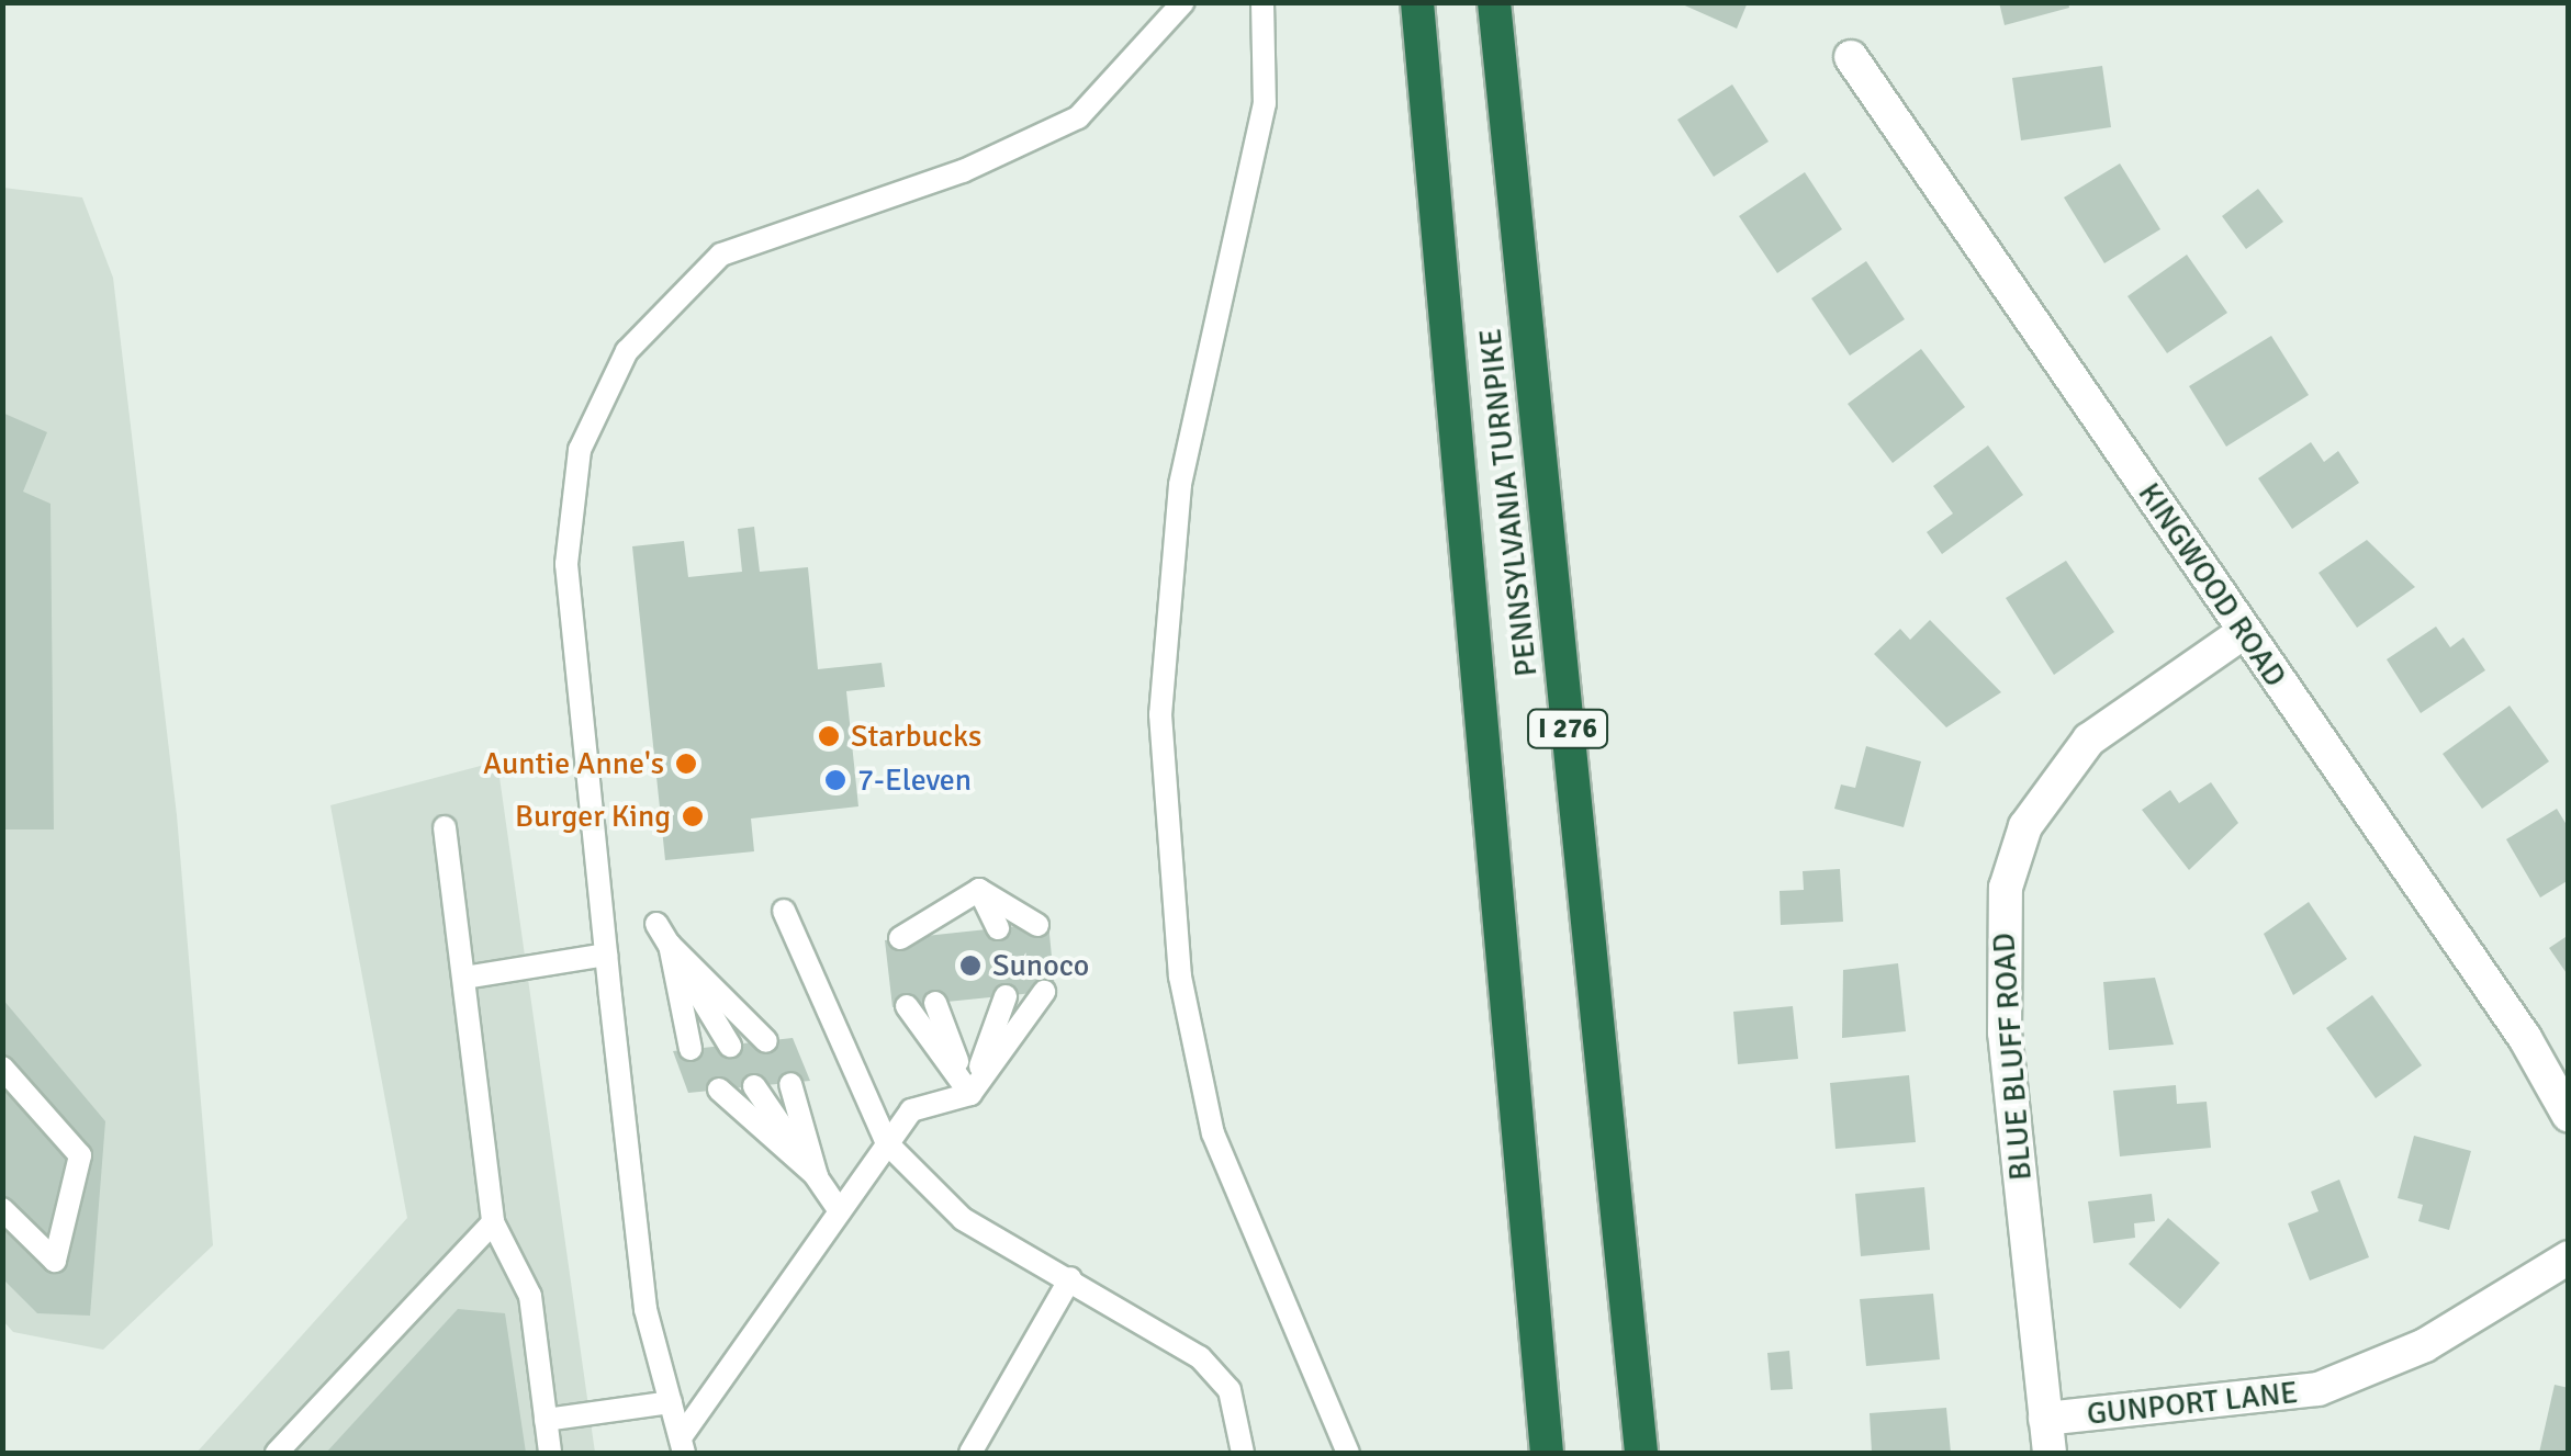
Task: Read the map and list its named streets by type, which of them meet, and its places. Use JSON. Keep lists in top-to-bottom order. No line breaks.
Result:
{"streets":{"highway":["PENNSYLVANIA TURNPIKE","I 276"],"street":["KINGWOOD ROAD","BLUE BLUFF ROAD","GUNPORT LANE"]},"crossings":[["KINGWOOD ROAD","BLUE BLUFF ROAD"],["BLUE BLUFF ROAD","GUNPORT LANE"]],"places":["Starbucks","Auntie Anne's","7-Eleven","Burger King","Sunoco"]}
